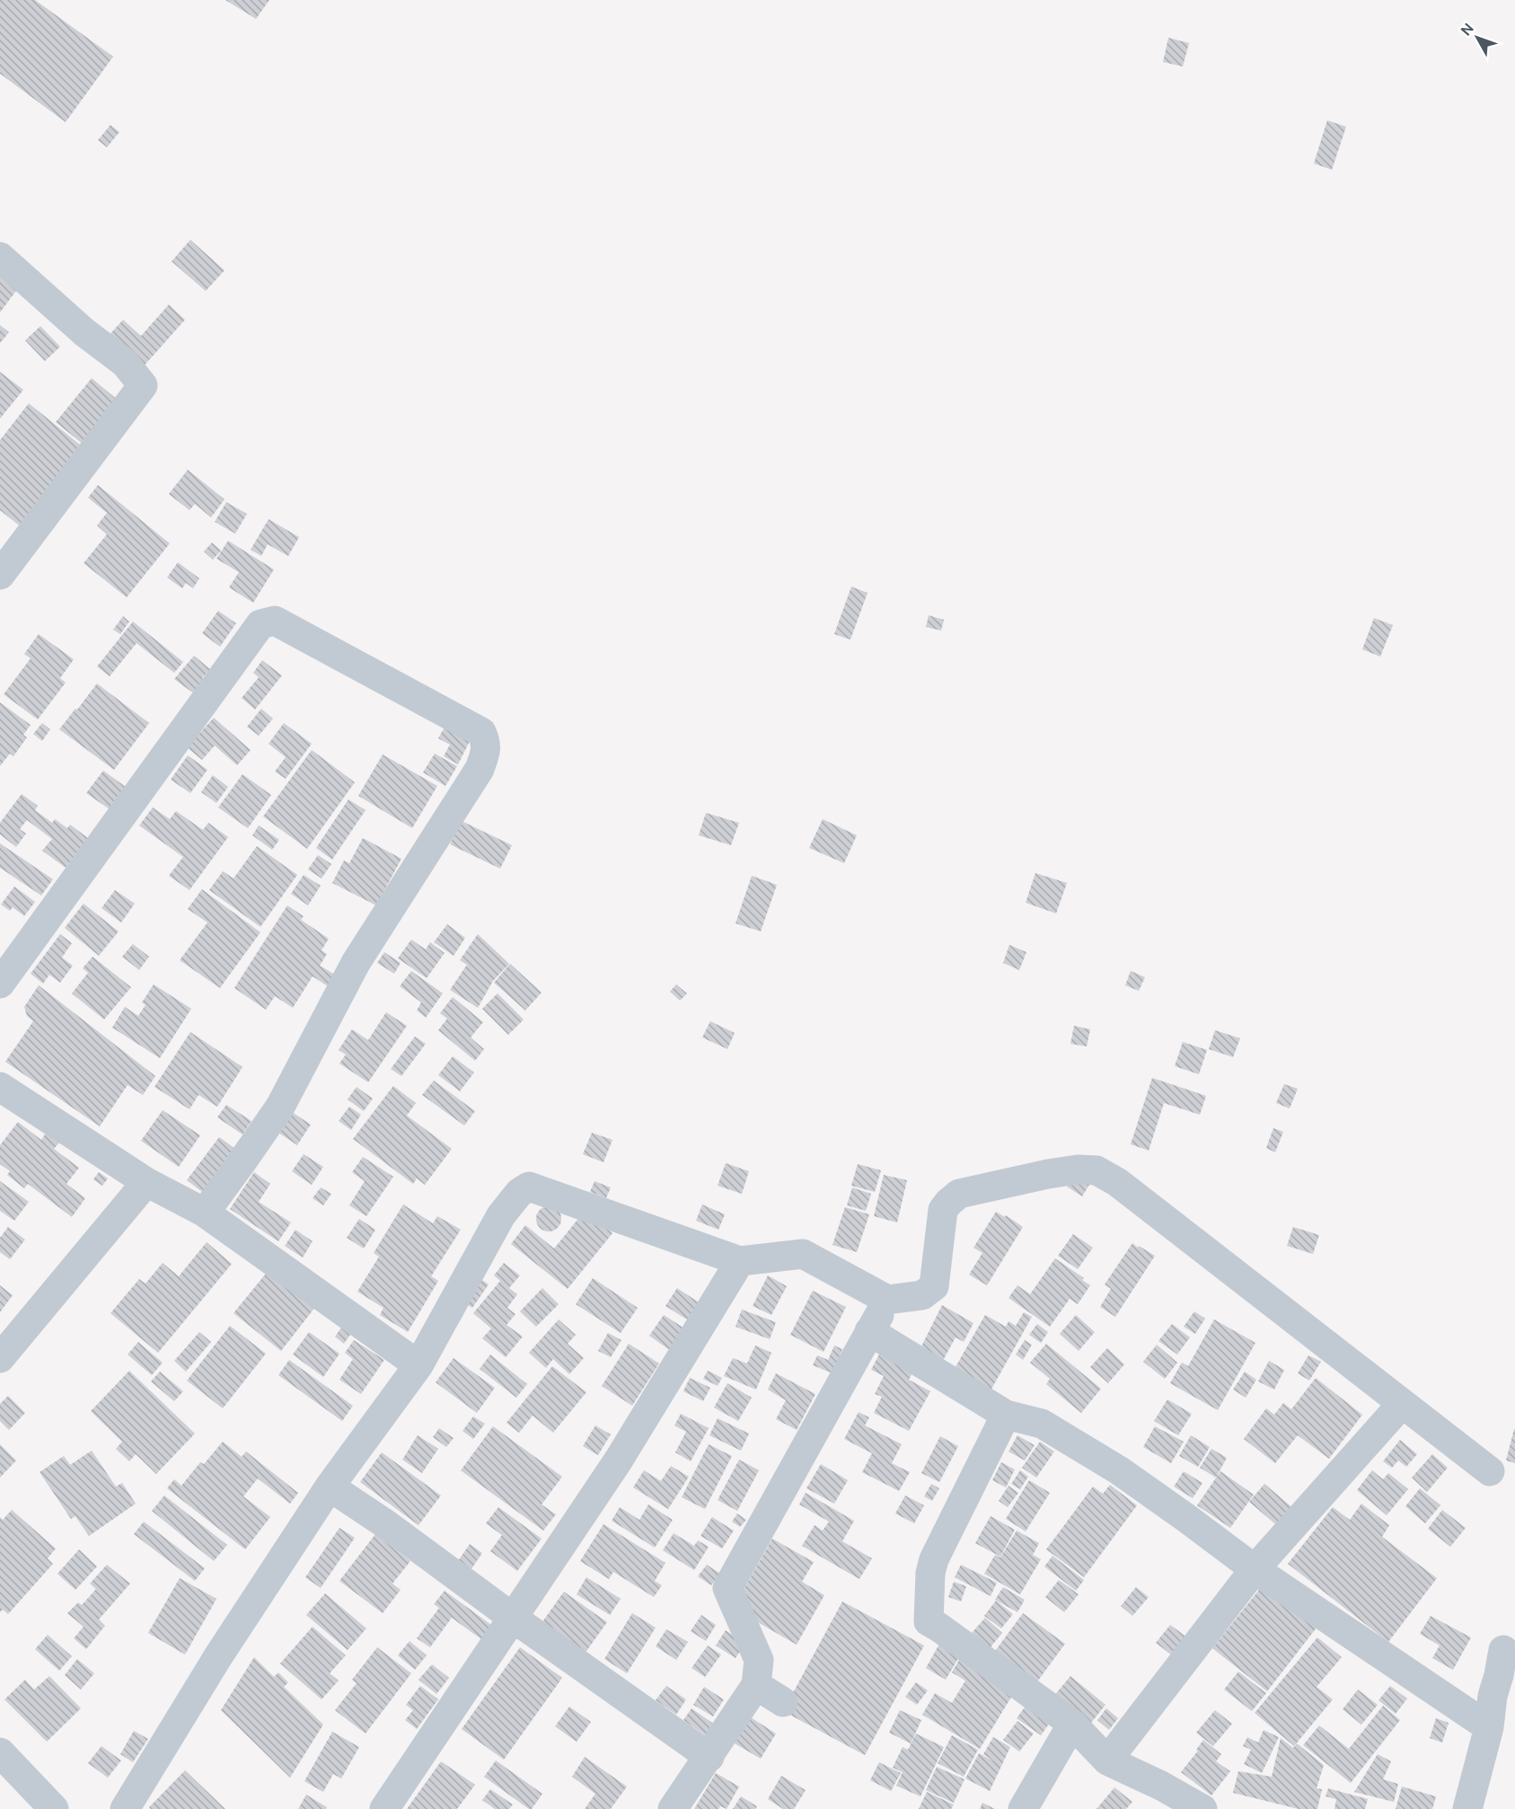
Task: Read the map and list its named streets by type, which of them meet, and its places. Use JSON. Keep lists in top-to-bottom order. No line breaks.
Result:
{"north":"top left"}
